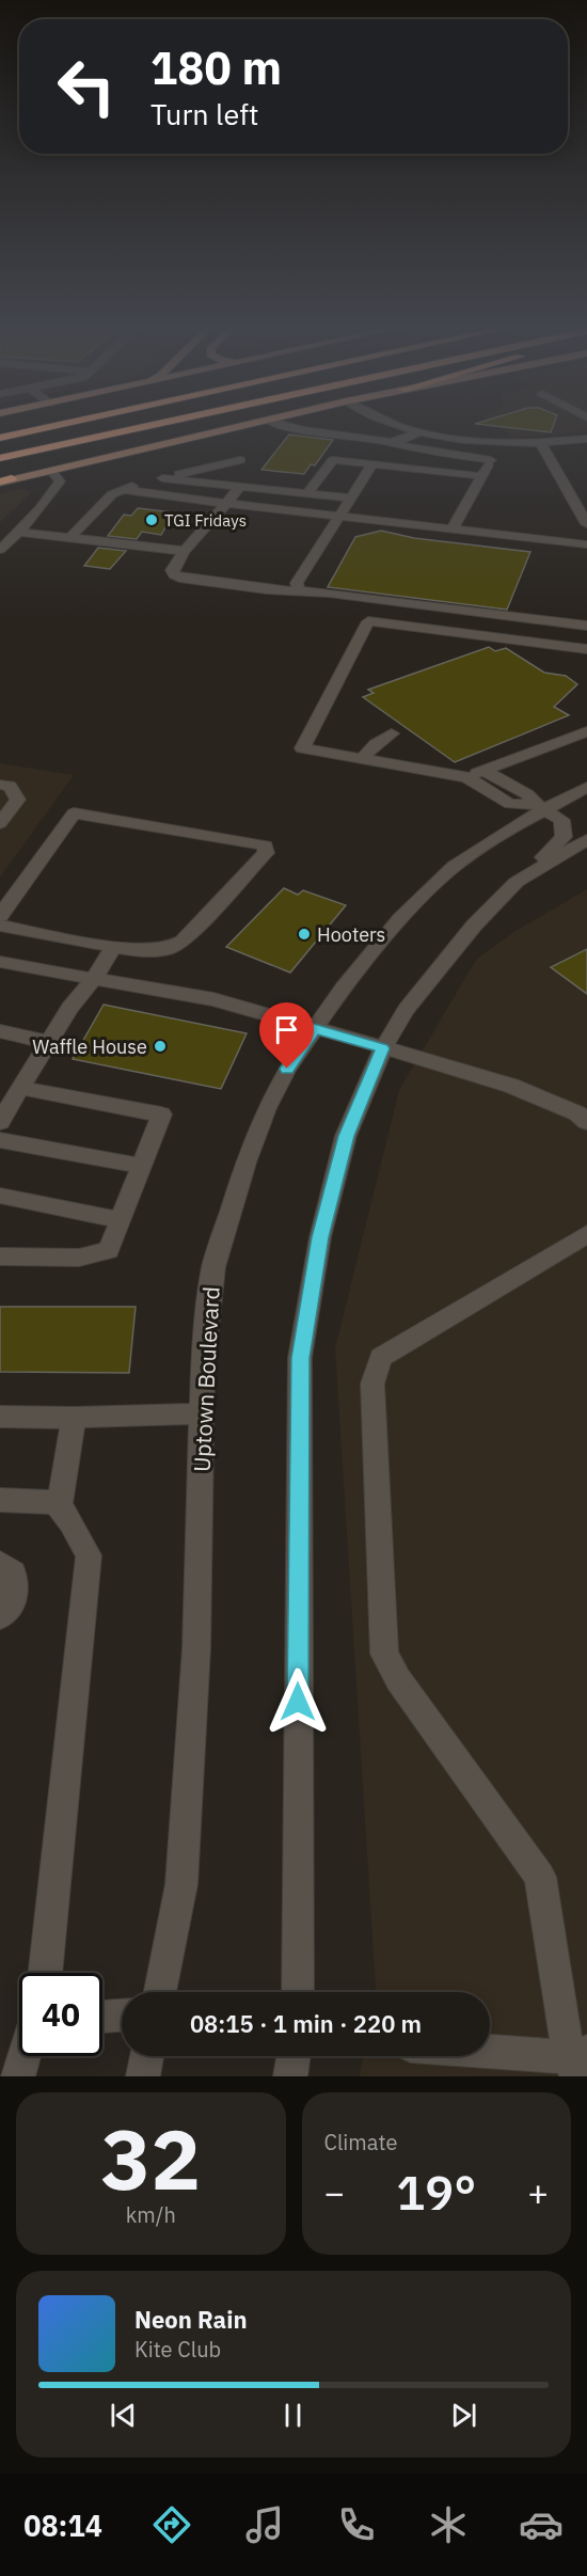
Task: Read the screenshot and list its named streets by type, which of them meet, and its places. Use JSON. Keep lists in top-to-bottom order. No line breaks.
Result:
{"streets":{"street":["Uptown Boulevard"]},"places":["TGI Fridays","Hooters","Waffle House"],"page":{"turn":["180 m","Turn left"],"limit":"40","trip":"08:15 · 1 min · 220 m","tile":[["32","km/h"],"Climate"],"heat":["−","19°","+"],"song":["Neon Rain","Kite Club"],"tabs":"08:14"}}
